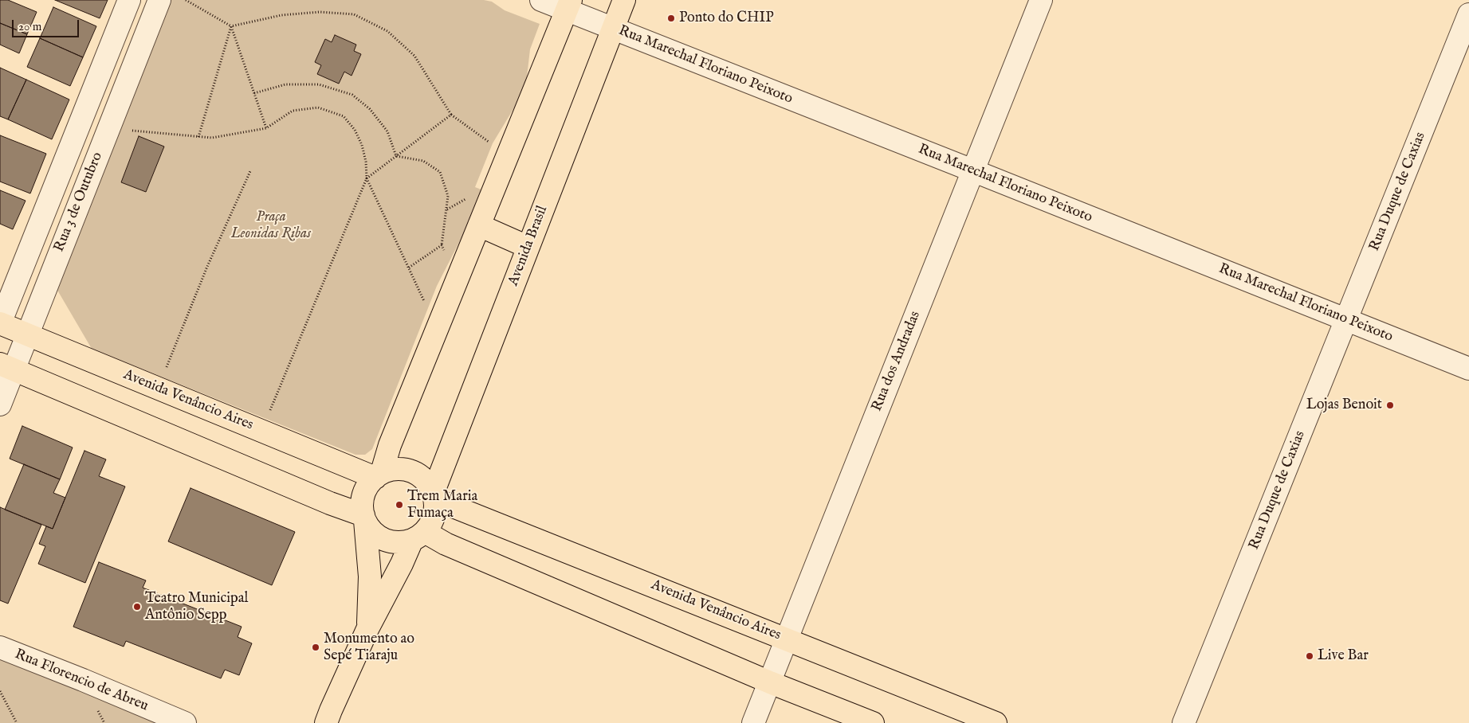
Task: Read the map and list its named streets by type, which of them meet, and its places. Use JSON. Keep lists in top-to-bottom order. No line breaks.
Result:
{"streets":{"main road":["Avenida Brasil","Avenida Venâncio Aires"],"street":["Rua Marechal Floriano Peixoto","Rua Duque de Caxias","Rua 3 de Outubro","Rua dos Andradas","Rua Florencio de Abreu"]},"crossings":[["Rua Marechal Floriano Peixoto","Rua Duque de Caxias"],["Rua Marechal Floriano Peixoto","Avenida Brasil"],["Rua Marechal Floriano Peixoto","Rua dos Andradas"],["Rua 3 de Outubro","Avenida Venâncio Aires"],["Avenida Brasil","Avenida Venâncio Aires"],["Rua dos Andradas","Avenida Venâncio Aires"]],"parks":["Praça Leonidas Ribas"],"places":["Ponto do CHIP","Lojas Benoit","Trem Maria Fumaça","Teatro Municipal Antônio Sepp","Monumento ao Sepé Tiaraju","Live Bar"],"scale_bar":"20 m"}
